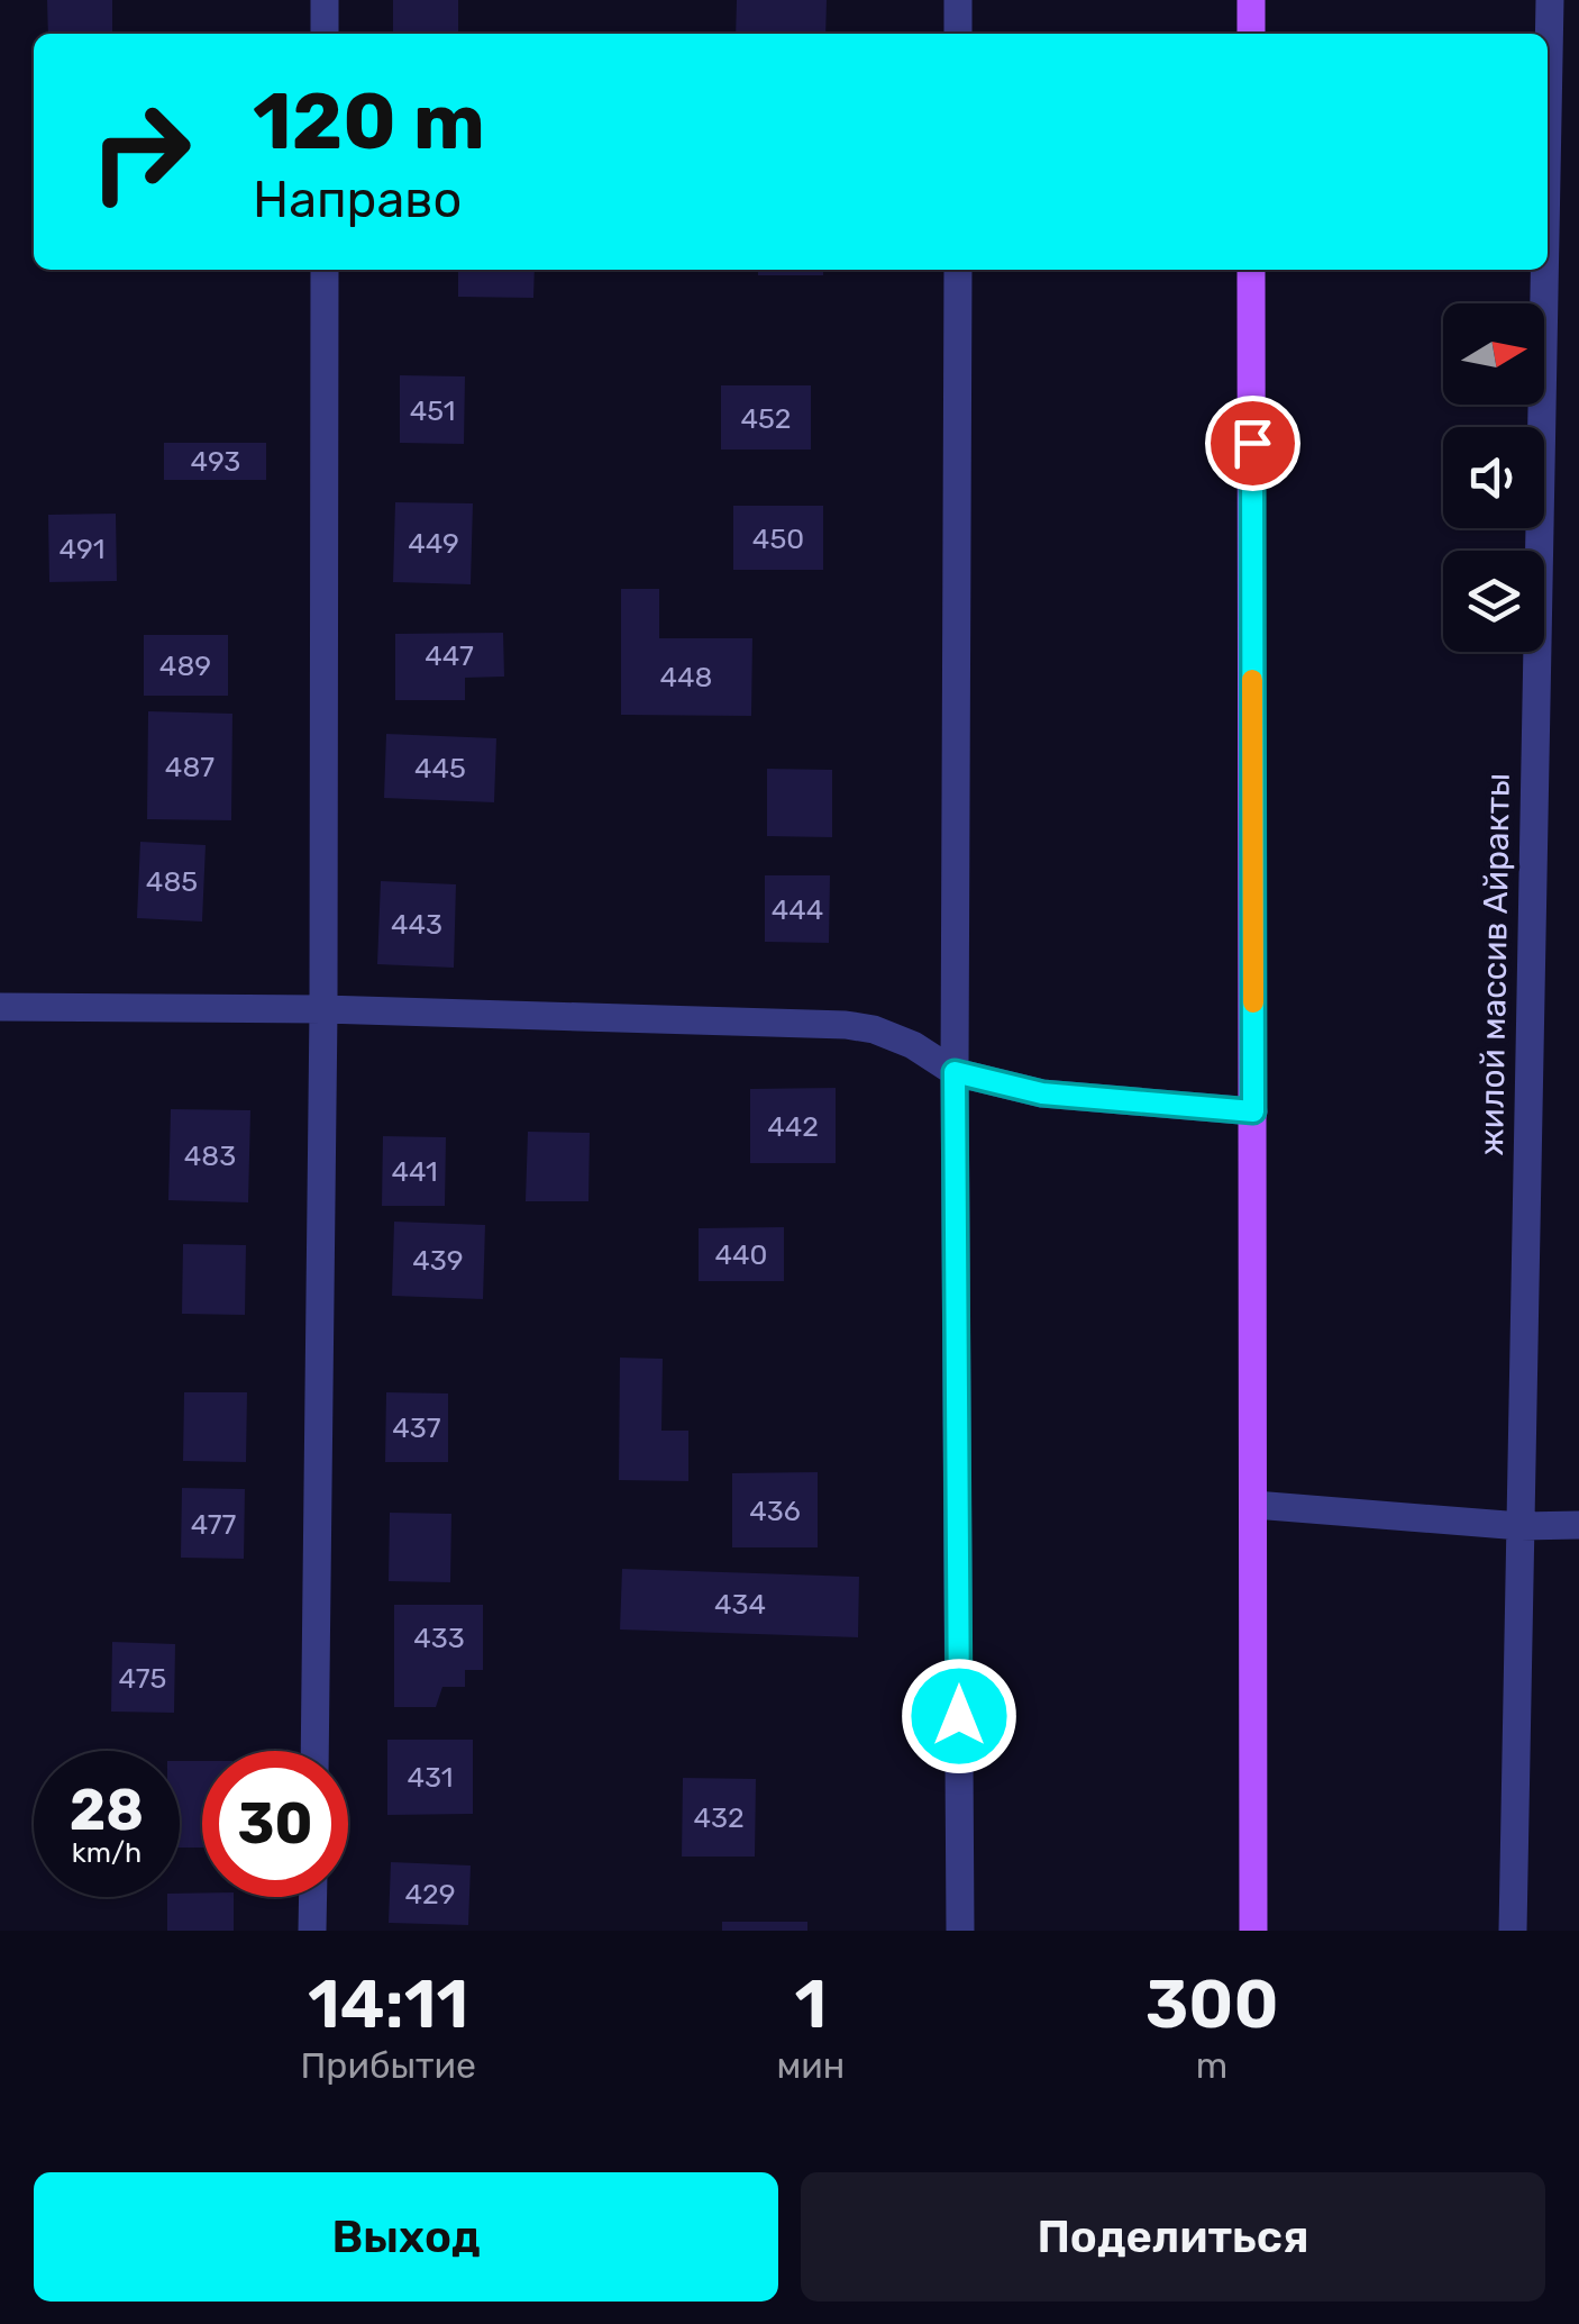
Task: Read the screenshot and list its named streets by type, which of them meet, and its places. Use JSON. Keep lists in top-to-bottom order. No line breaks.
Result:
{"streets":{"street":["жилой массив Айракты"]},"house_numbers":["451","452","493","450","449","491","447","489","448","487","445","485","444","443","442","483","441","440","439","437","436","477","434","433","475","431","432","429"],"north":"right","page":{"turn":["120 m","Направо"],"speed":"28 km/h","limit":"30","eta":["14:11","Прибытие","1","мин","300","m"],"buttons":["Выход","Поделиться"]}}
